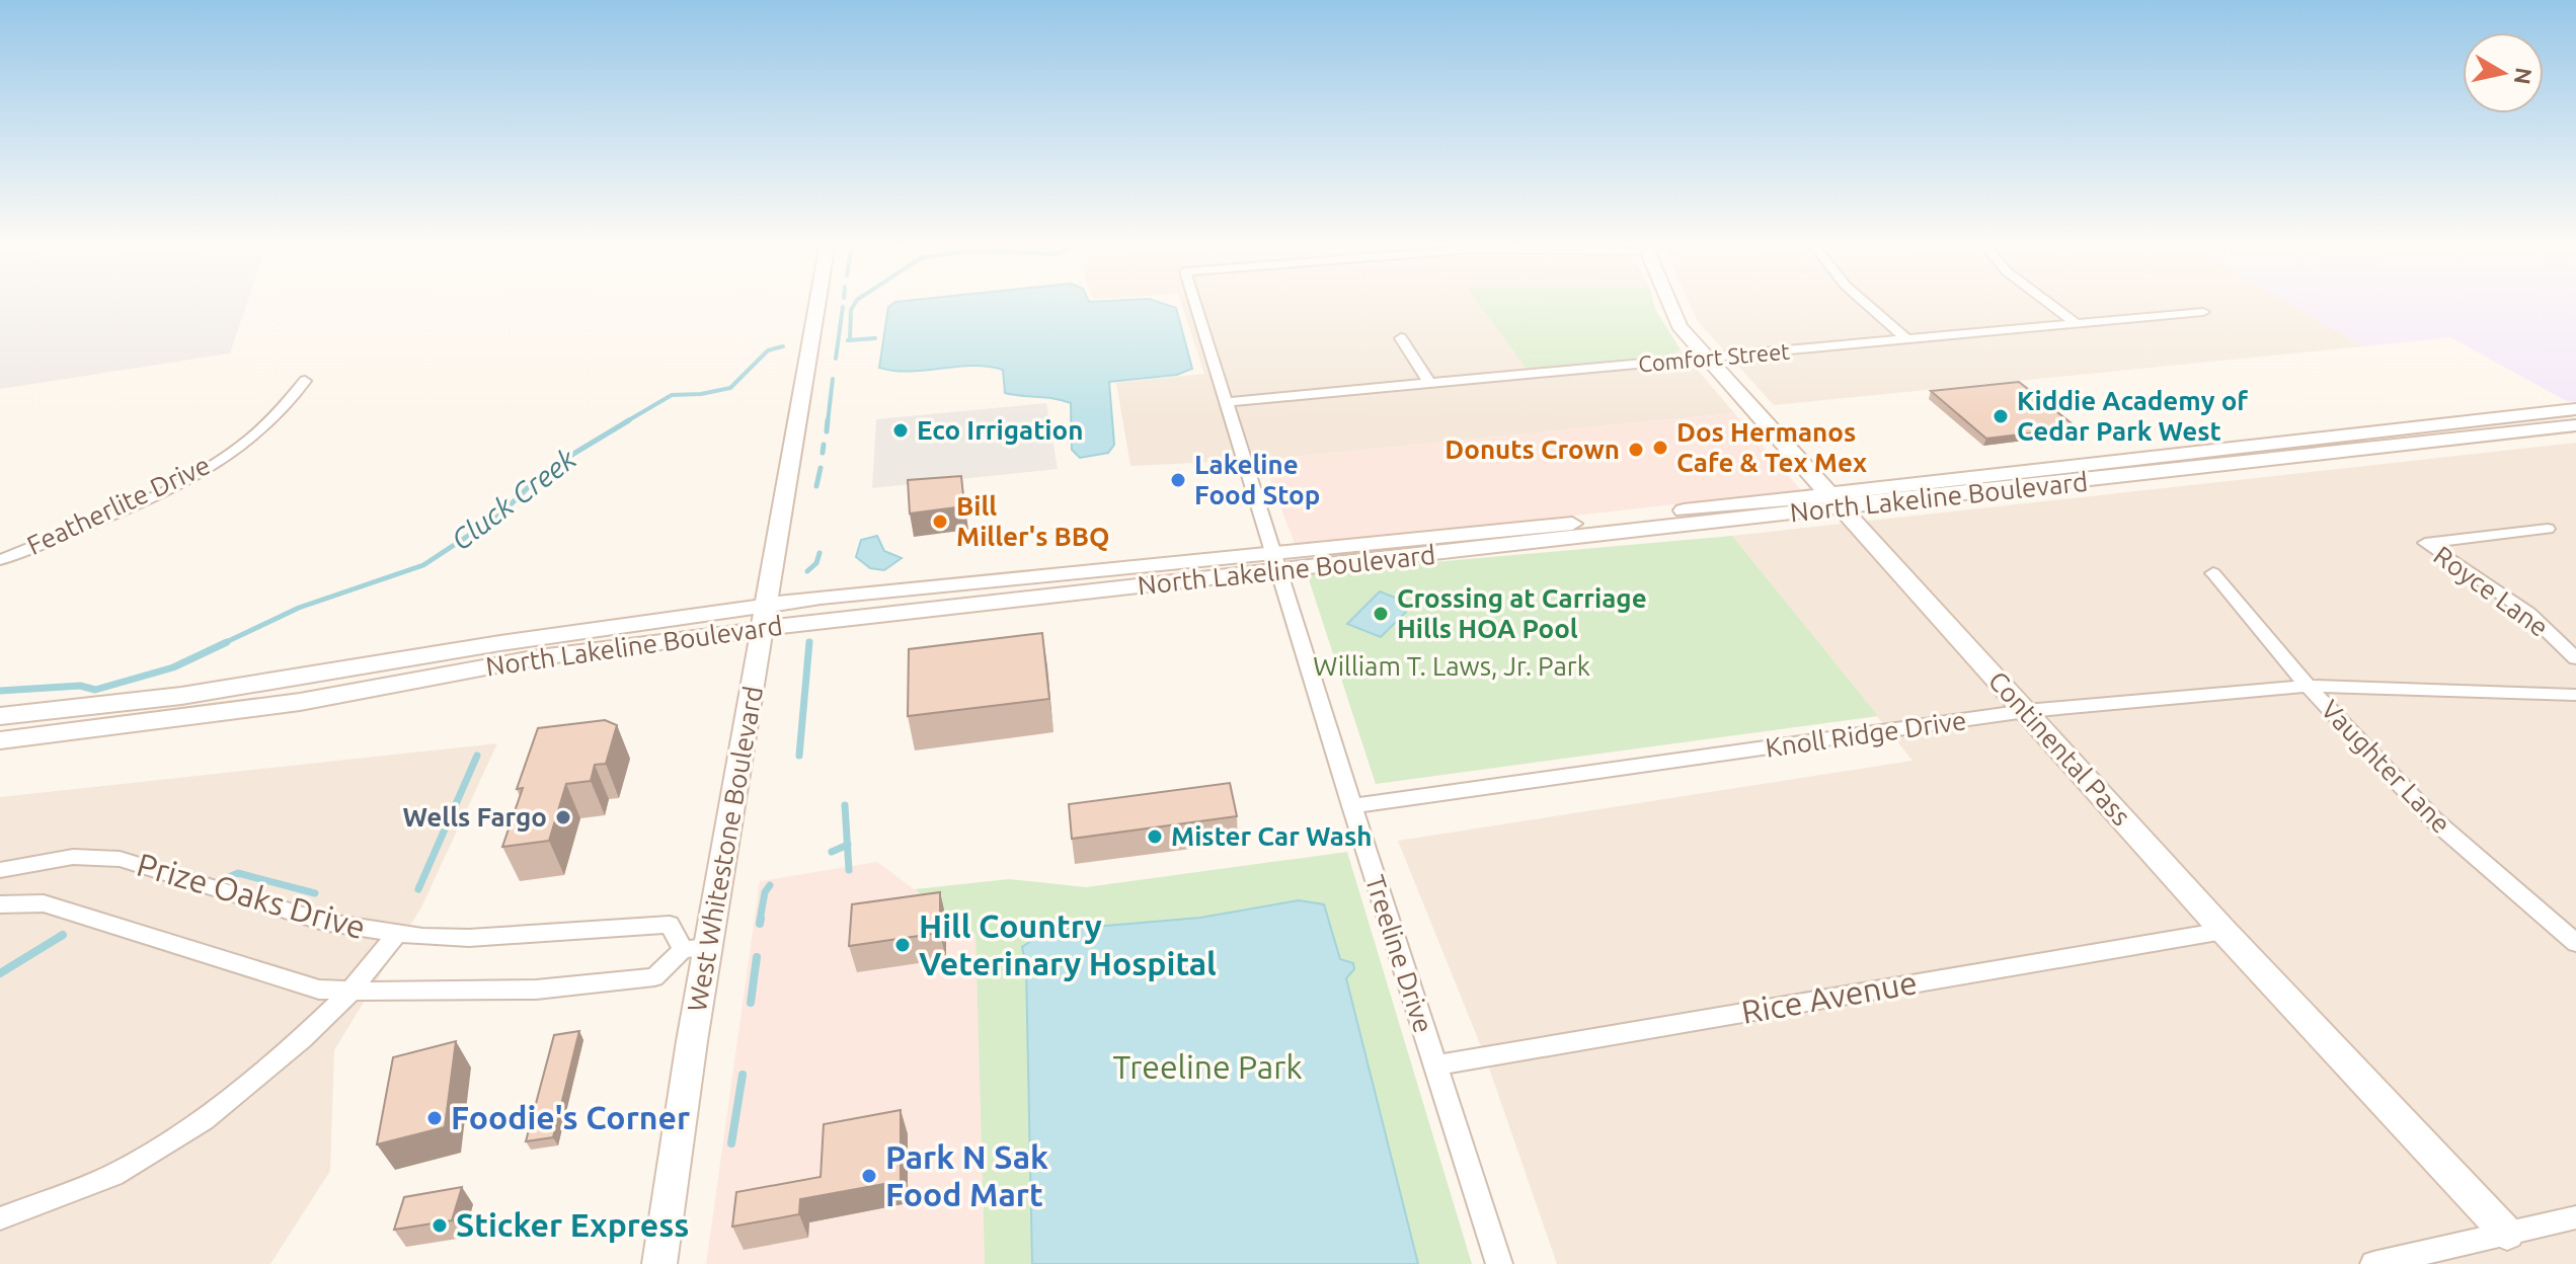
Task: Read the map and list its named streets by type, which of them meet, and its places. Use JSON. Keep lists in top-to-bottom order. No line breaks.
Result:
{"streets":{"main road":["North Lakeline Boulevard","Continental Pass","West Whitestone Boulevard"],"street":["Comfort Street","Featherlite Drive","Royce Lane","Knoll Ridge Drive","Vaughter Lane","Prize Oaks Drive","Treeline Drive","Rice Avenue"]},"crossings":[["Comfort Street","Continental Pass"],["Comfort Street","Treeline Drive"],["North Lakeline Boulevard","Continental Pass"],["North Lakeline Boulevard","West Whitestone Boulevard"],["North Lakeline Boulevard","Treeline Drive"],["Knoll Ridge Drive","Continental Pass"],["Knoll Ridge Drive","Vaughter Lane"],["Knoll Ridge Drive","Treeline Drive"],["Continental Pass","Rice Avenue"],["West Whitestone Boulevard","Prize Oaks Drive"],["Treeline Drive","Rice Avenue"]],"water":["Cluck Creek"],"parks":["William T. Laws, Jr. Park","Treeline Park"],"places":["Kiddie Academy of Cedar Park West","Eco Irrigation","Dos Hermanos Cafe & Tex Mex","Donuts Crown","Lakeline Food Stop","Bill Miller's BBQ","Crossing at Carriage Hills HOA Pool","Wells Fargo","Mister Car Wash","Hill Country Veterinary Hospital","Foodie's Corner","Park N Sak Food Mart","Sticker Express"],"north":"right"}
